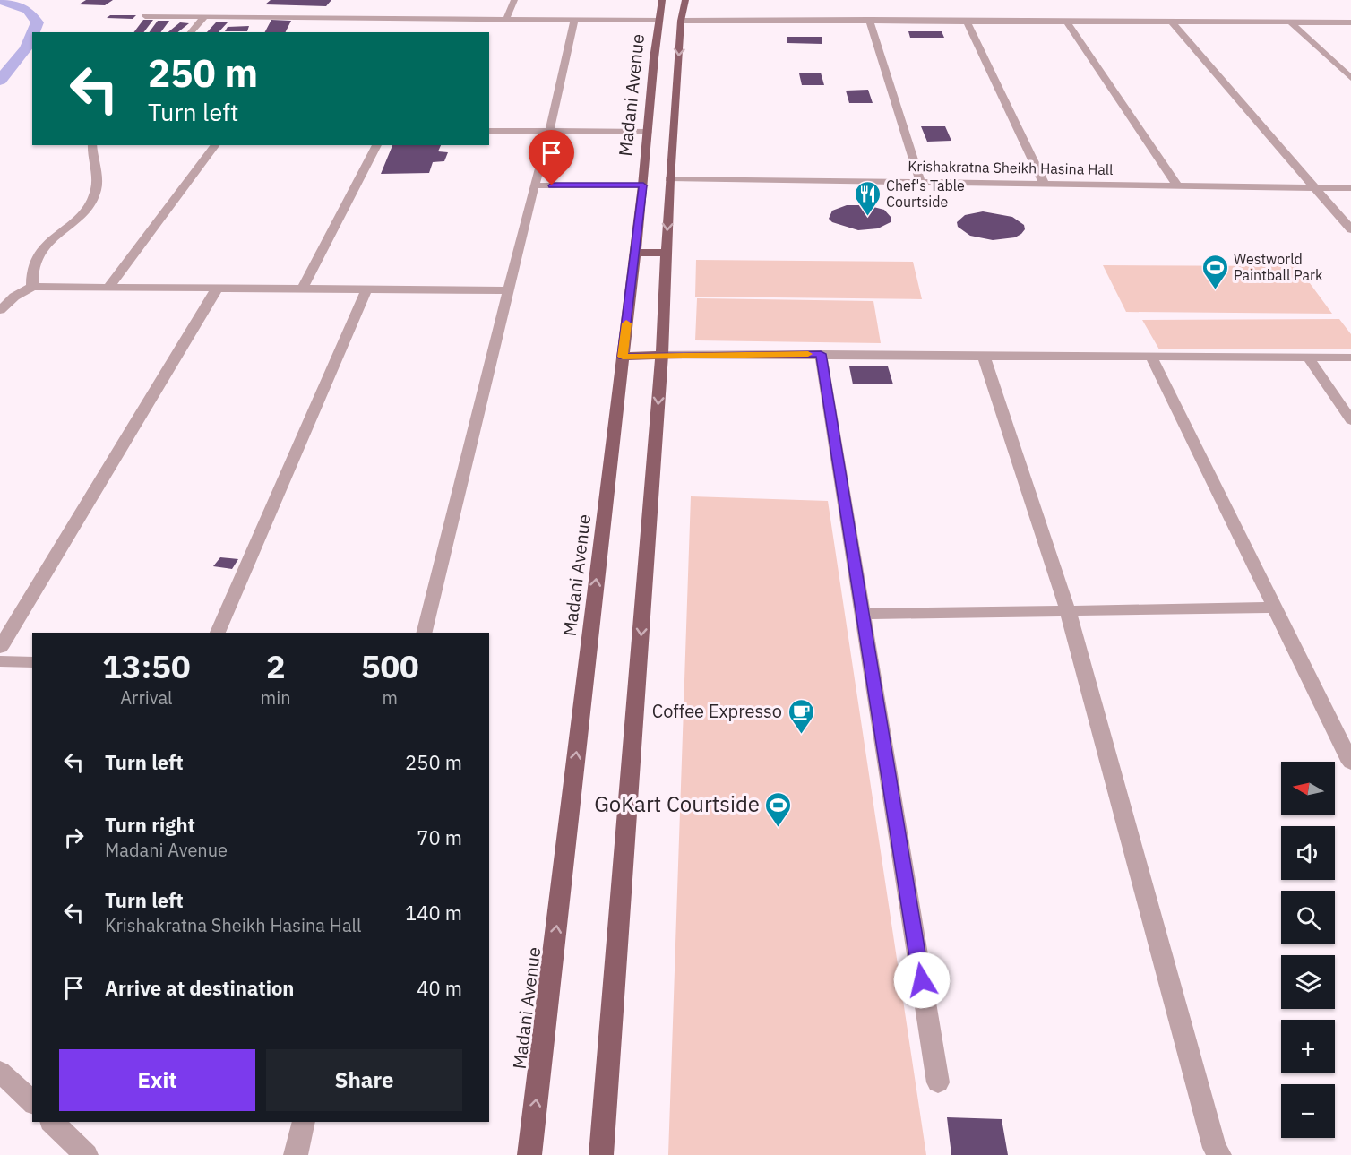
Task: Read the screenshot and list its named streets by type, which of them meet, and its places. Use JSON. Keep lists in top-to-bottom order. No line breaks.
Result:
{"streets":{"main road":["Madani Avenue"],"street":["Krishakratna Sheikh Hasina Hall"]},"places":{"restaurant":["Chef's Table Courtside"],"sports":["Westworld Paintball Park","GoKart Courtside"],"cafe":["Coffee Expresso"]},"north":"left","page":{"turn":["250 m","Turn left"],"eta":["13:50","Arrival","2","min","500","m"],"list":[{"name":"Turn left","value":"250 m"},{"name":"Turn right","note":"Madani Avenue","value":"70 m"},{"name":"Turn left","note":"Krishakratna Sheikh Hasina Hall","value":"140 m"},{"name":"Arrive at destination","value":"40 m"}],"map_buttons":["+","−"],"buttons":["Exit","Share"]}}
